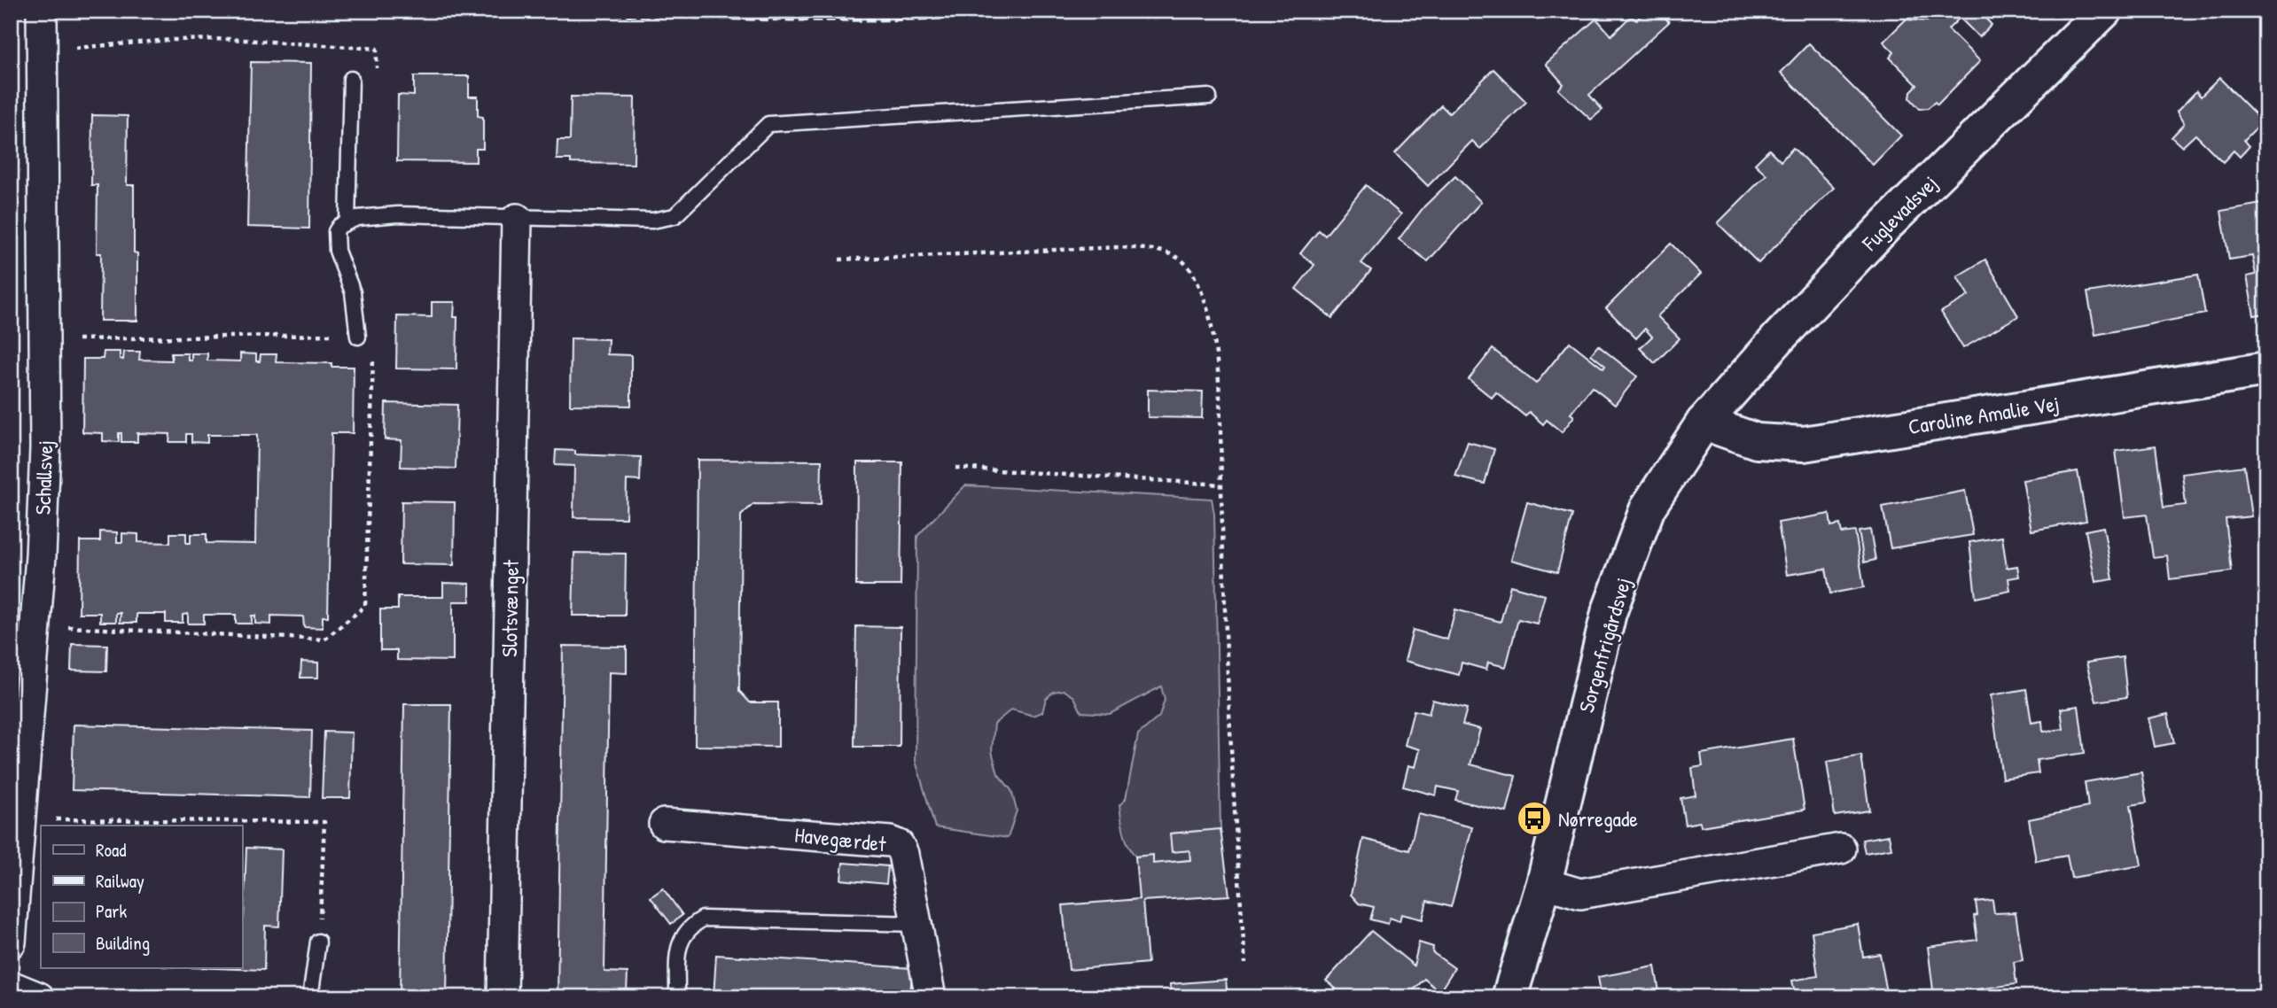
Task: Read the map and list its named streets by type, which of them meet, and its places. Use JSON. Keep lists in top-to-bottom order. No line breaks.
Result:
{"streets":{"street":["Fuglevadsvej","Caroline Amalie Vej","Schallsvej","Slotsvænget","Sorgenfrigårdsvej","Havegærdet"]},"crossings":[["Fuglevadsvej","Caroline Amalie Vej"],["Fuglevadsvej","Sorgenfrigårdsvej"],["Caroline Amalie Vej","Sorgenfrigårdsvej"]],"places":{"bus stop":["Nørregade"]},"legend":["Road","Railway","Park","Building"]}
